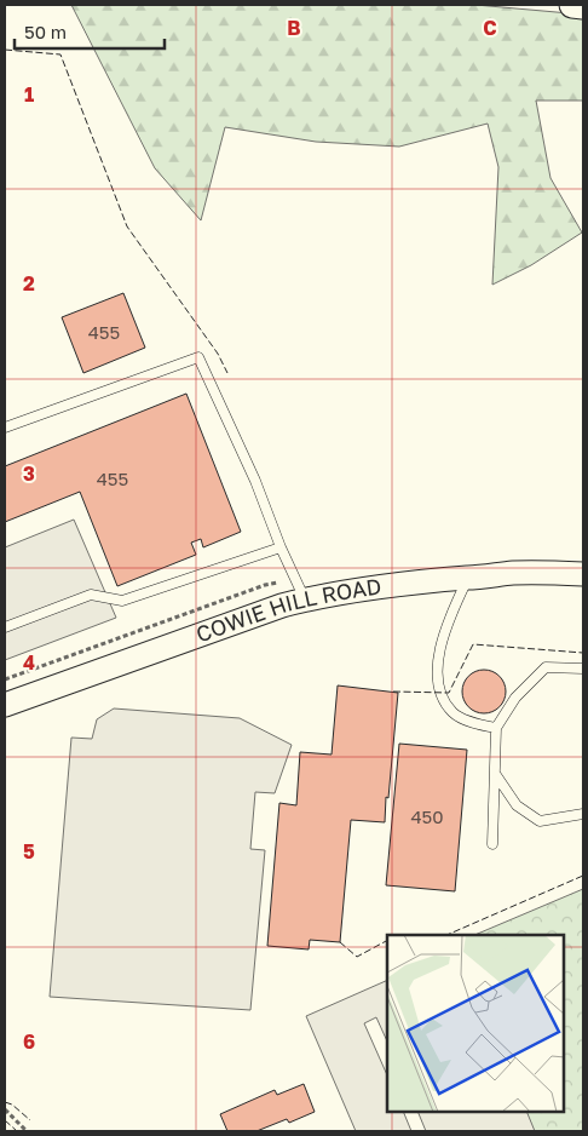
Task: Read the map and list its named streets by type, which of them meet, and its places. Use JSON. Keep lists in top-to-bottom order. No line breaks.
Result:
{"streets":{"street":["COWIE HILL ROAD"]},"house_numbers":["455","455","450"],"scale_bar":"50 m","grid":{"columns":["B","C"],"rows":["1","2","3","4","5","6"]}}
